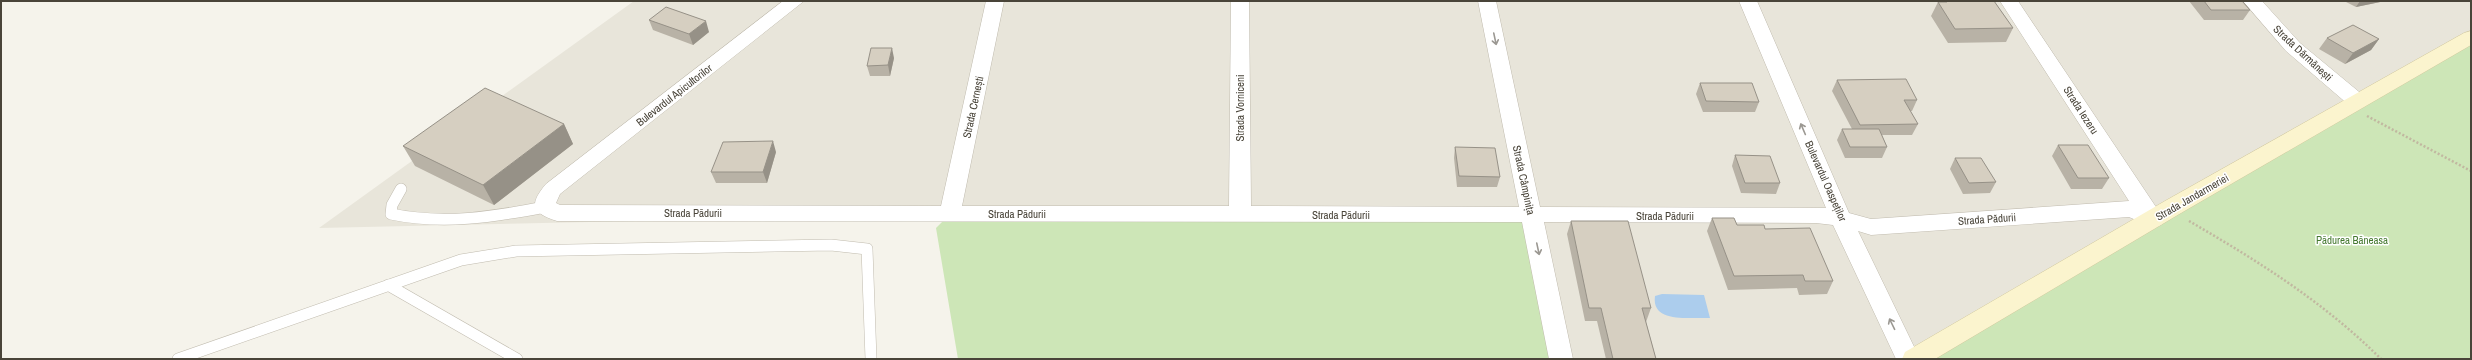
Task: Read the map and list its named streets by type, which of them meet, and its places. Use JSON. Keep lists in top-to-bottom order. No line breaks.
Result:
{"streets":{"street":["Strada Dărmănești","Bulevardul Apicultorilor","Strada Cernești","Strada Vorniceni","Strada Iezeru","Strada Câmpinița","Bulevardul Oaspeților","Strada Jandarmeriei","Strada Pădurii"]},"crossings":[["Strada Dărmănești","Strada Jandarmeriei"],["Bulevardul Apicultorilor","Strada Pădurii"],["Strada Cernești","Strada Pădurii"],["Strada Vorniceni","Strada Pădurii"],["Strada Iezeru","Strada Jandarmeriei"],["Strada Iezeru","Strada Pădurii"],["Strada Câmpinița","Strada Pădurii"],["Bulevardul Oaspeților","Strada Pădurii"],["Strada Jandarmeriei","Strada Pădurii"]],"one_way":["Strada Câmpinița","Bulevardul Oaspeților"],"parks":["Pădurea Băneasa"]}
